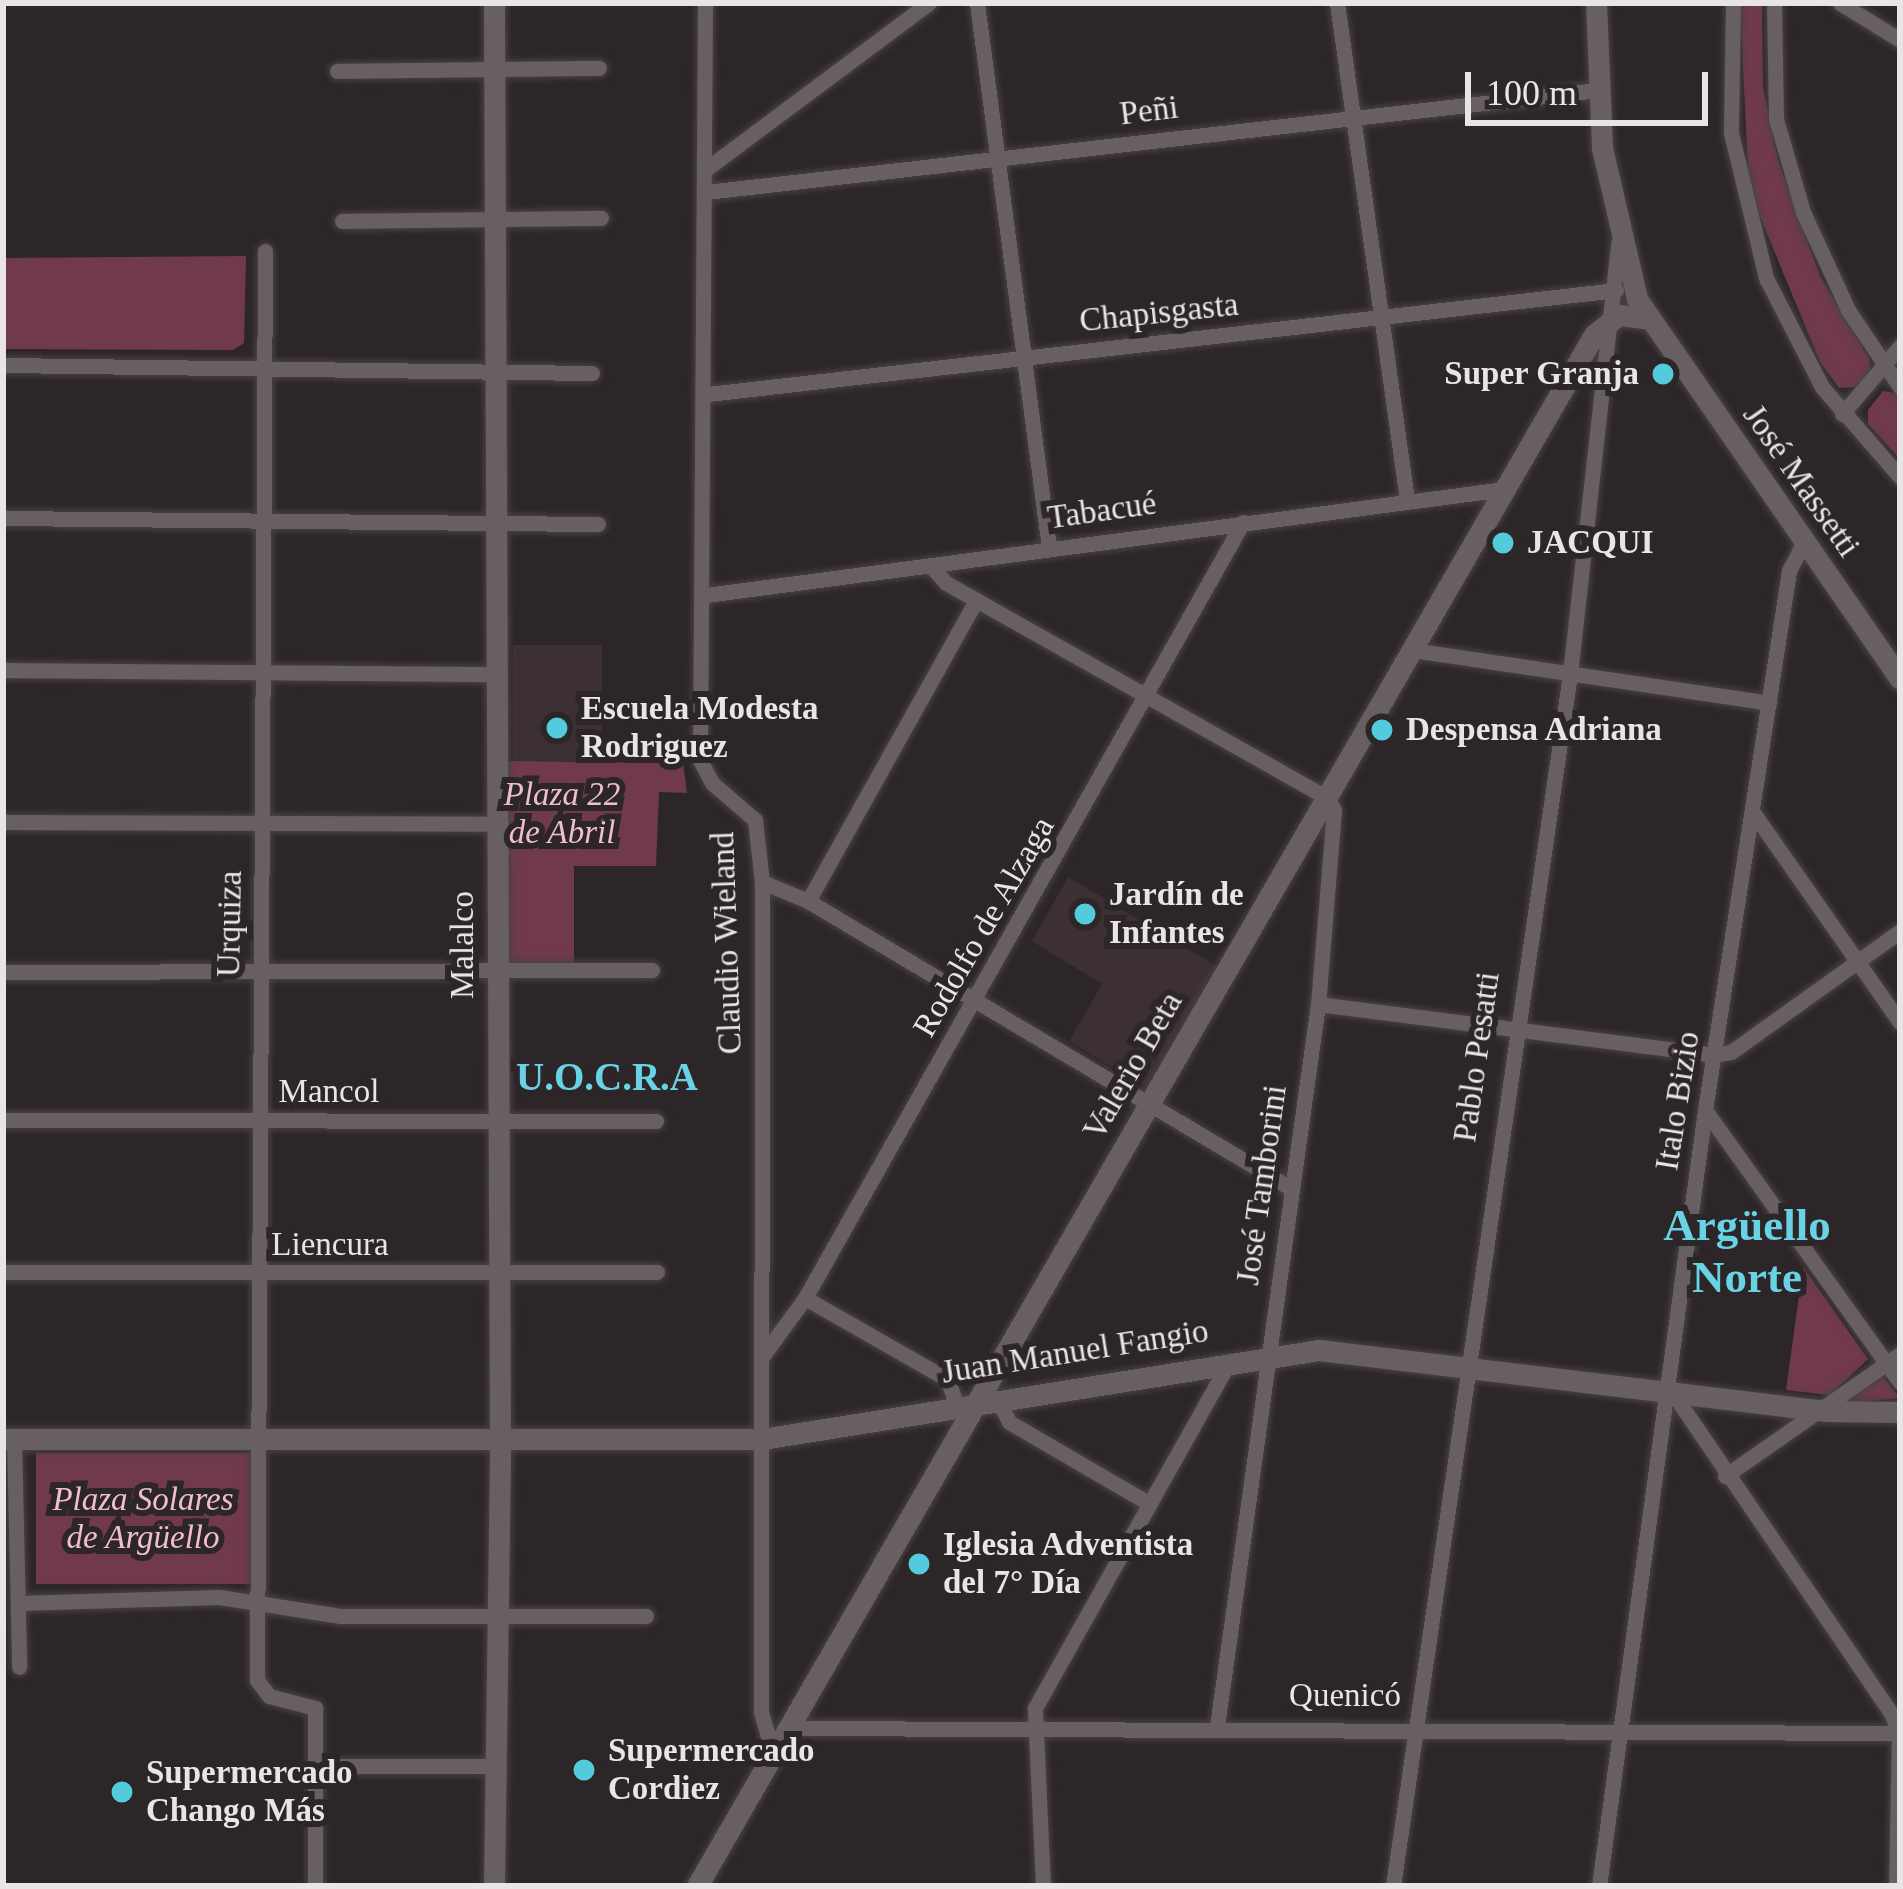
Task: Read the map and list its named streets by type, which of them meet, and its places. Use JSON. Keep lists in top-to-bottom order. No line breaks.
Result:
{"streets":{"main road":["José Massetti","Malalco","Pablo Pesatti","Valerio Beta","Juan Manuel Fangio"],"street":["Peñi","Chapisgasta","Tabacué","Urquiza","Rodolfo de Alzaga","Claudio Wieland","Mancol","Italo Bizio","José Tamborini","Liencura","Quenicó"]},"crossings":[["Peñi","Claudio Wieland"],["Peñi","Pablo Pesatti"],["Chapisgasta","Claudio Wieland"],["Chapisgasta","Pablo Pesatti"],["José Massetti","Pablo Pesatti"],["José Massetti","Italo Bizio"],["Tabacué","Rodolfo de Alzaga"],["Tabacué","Claudio Wieland"],["Tabacué","Valerio Beta"],["Urquiza","Mancol"],["Urquiza","Liencura"],["Urquiza","Juan Manuel Fangio"],["Rodolfo de Alzaga","Claudio Wieland"],["Claudio Wieland","Valerio Beta"],["Claudio Wieland","Juan Manuel Fangio"],["Malalco","Mancol"],["Malalco","Liencura"],["Malalco","Juan Manuel Fangio"],["Pablo Pesatti","Valerio Beta"],["Pablo Pesatti","Juan Manuel Fangio"],["Pablo Pesatti","Quenicó"],["Valerio Beta","José Tamborini"],["Valerio Beta","Juan Manuel Fangio"],["Valerio Beta","Quenicó"],["Italo Bizio","Juan Manuel Fangio"],["Italo Bizio","Quenicó"],["José Tamborini","Juan Manuel Fangio"],["José Tamborini","Quenicó"]],"districts":["U.O.C.R.A","Argüello Norte"],"parks":["Plaza 22 de Abril","Plaza Solares de Argüello"],"places":["Super Granja","JACQUI","Escuela Modesta Rodriguez","Despensa Adriana","Jardín de Infantes","Iglesia Adventista del 7° Día","Supermercado Cordiez","Supermercado Chango Más"],"scale_bar":"100 m"}
